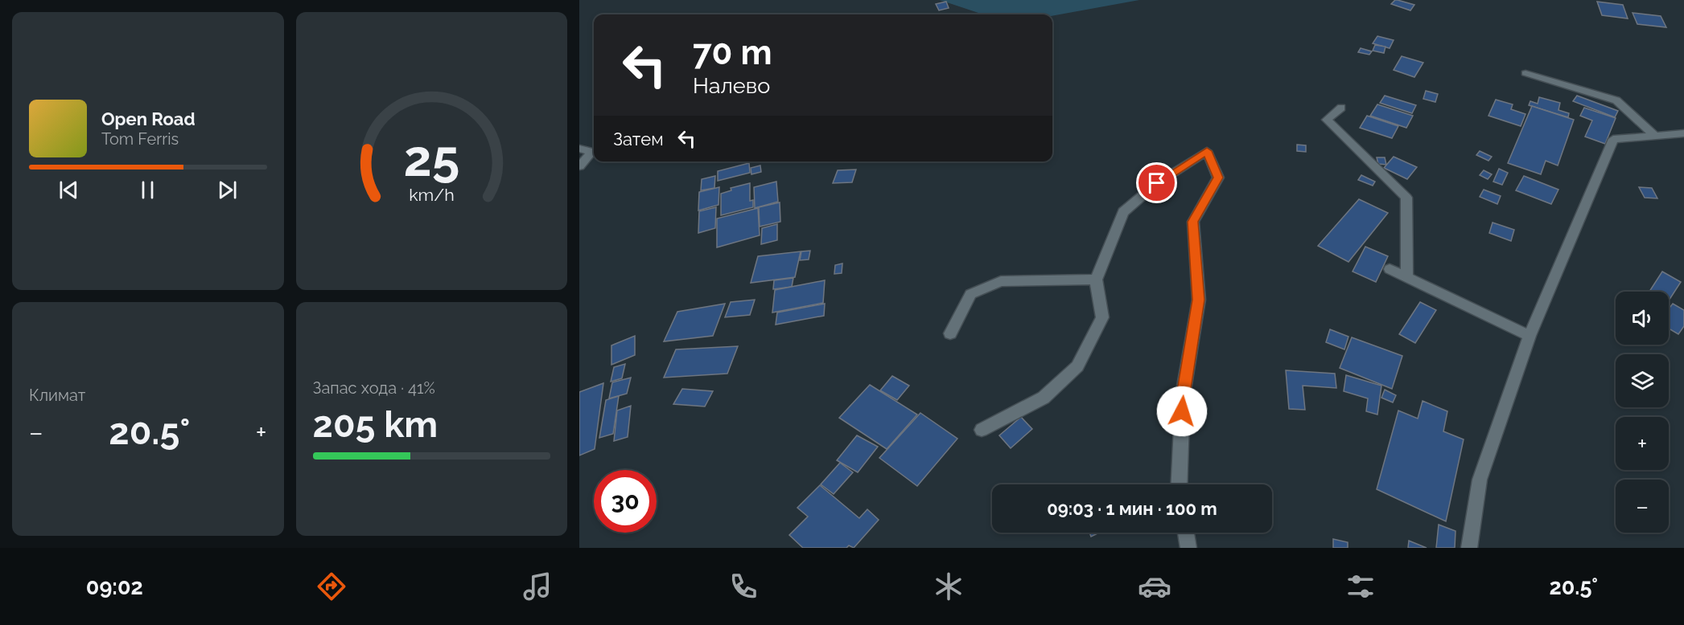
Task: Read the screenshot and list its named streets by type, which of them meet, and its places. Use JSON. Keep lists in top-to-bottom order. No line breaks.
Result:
{"page":{"turn":["70 m","Налево"],"song":["Open Road","Tom Ferris"],"then":"Затем","map_buttons":["+","−"],"tile":["Климат",["Запас хода · 41%","205 km"]],"heat":["−","20.5°","+"],"limit":"30","trip":"09:03 · 1 мин · 100 m","tabs":["09:02","20.5°"],"gauge":["25","km/h"]}}
